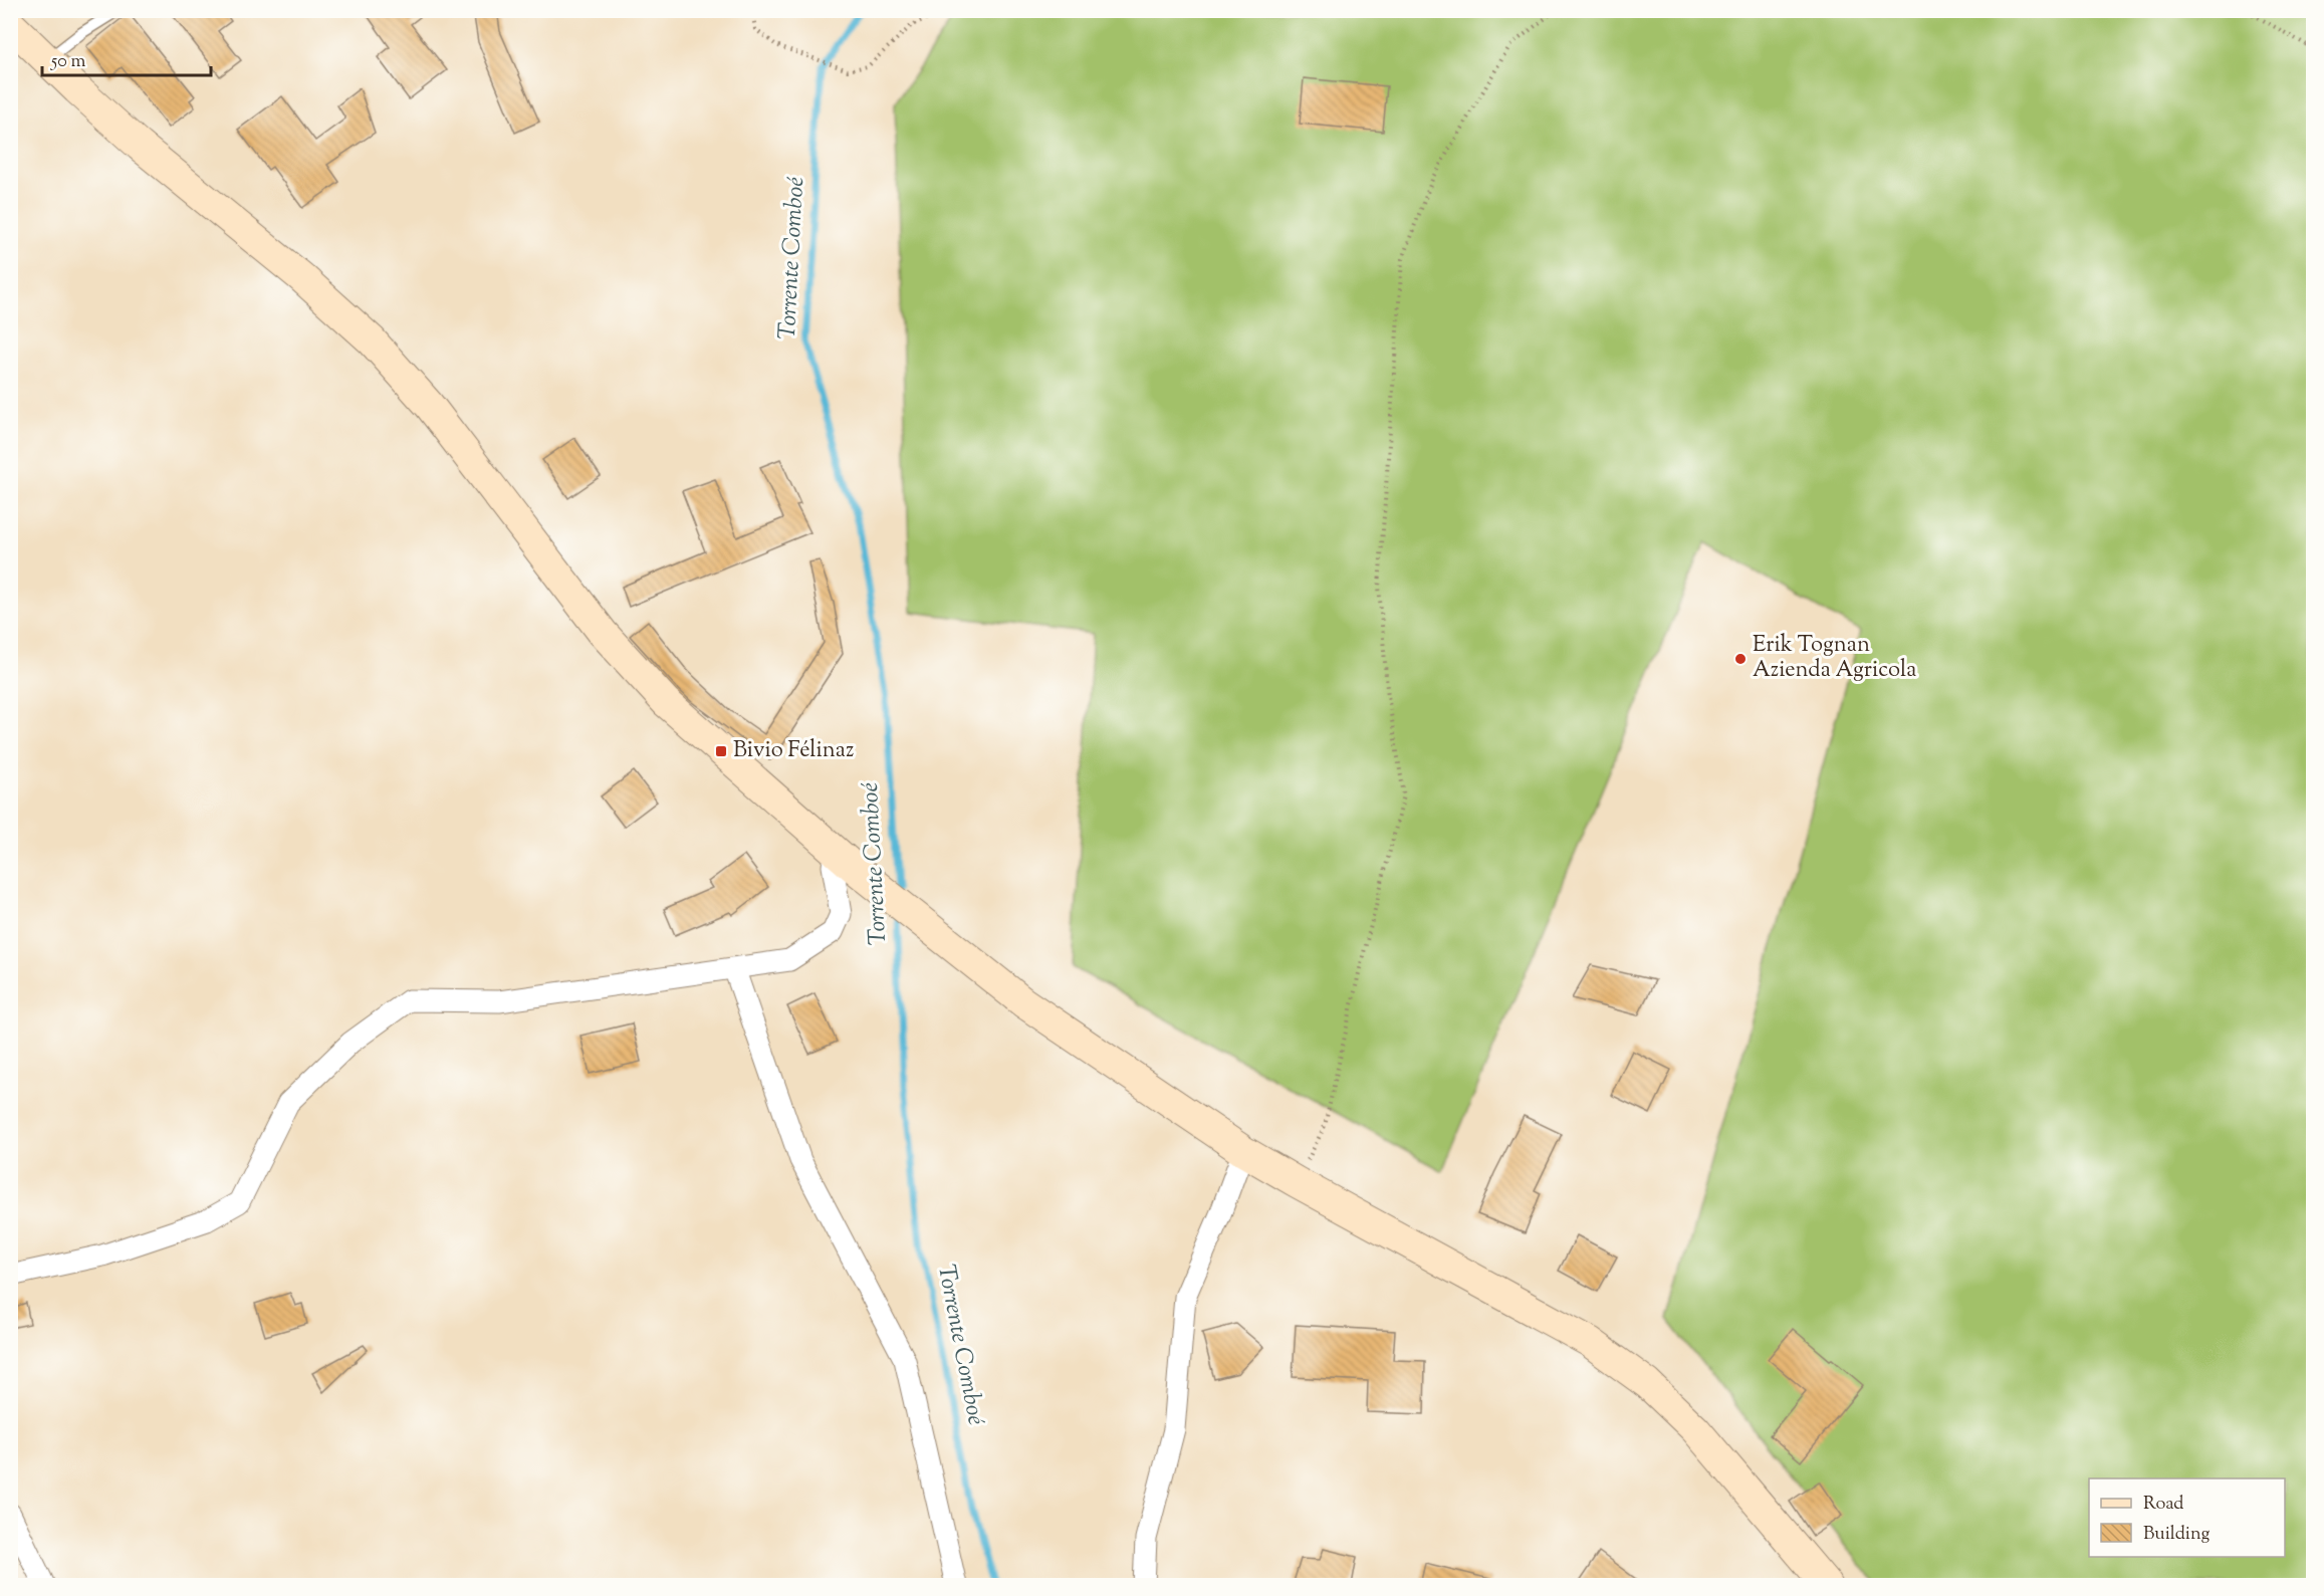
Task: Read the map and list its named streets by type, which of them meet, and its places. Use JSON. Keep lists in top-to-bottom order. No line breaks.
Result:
{"water":["Torrente Comboé"],"places":{"other":["Erik Tognan Azienda Agricola"],"transit":["Bivio Félinaz"]},"legend":["Road","Building"],"scale_bar":"50 m"}
